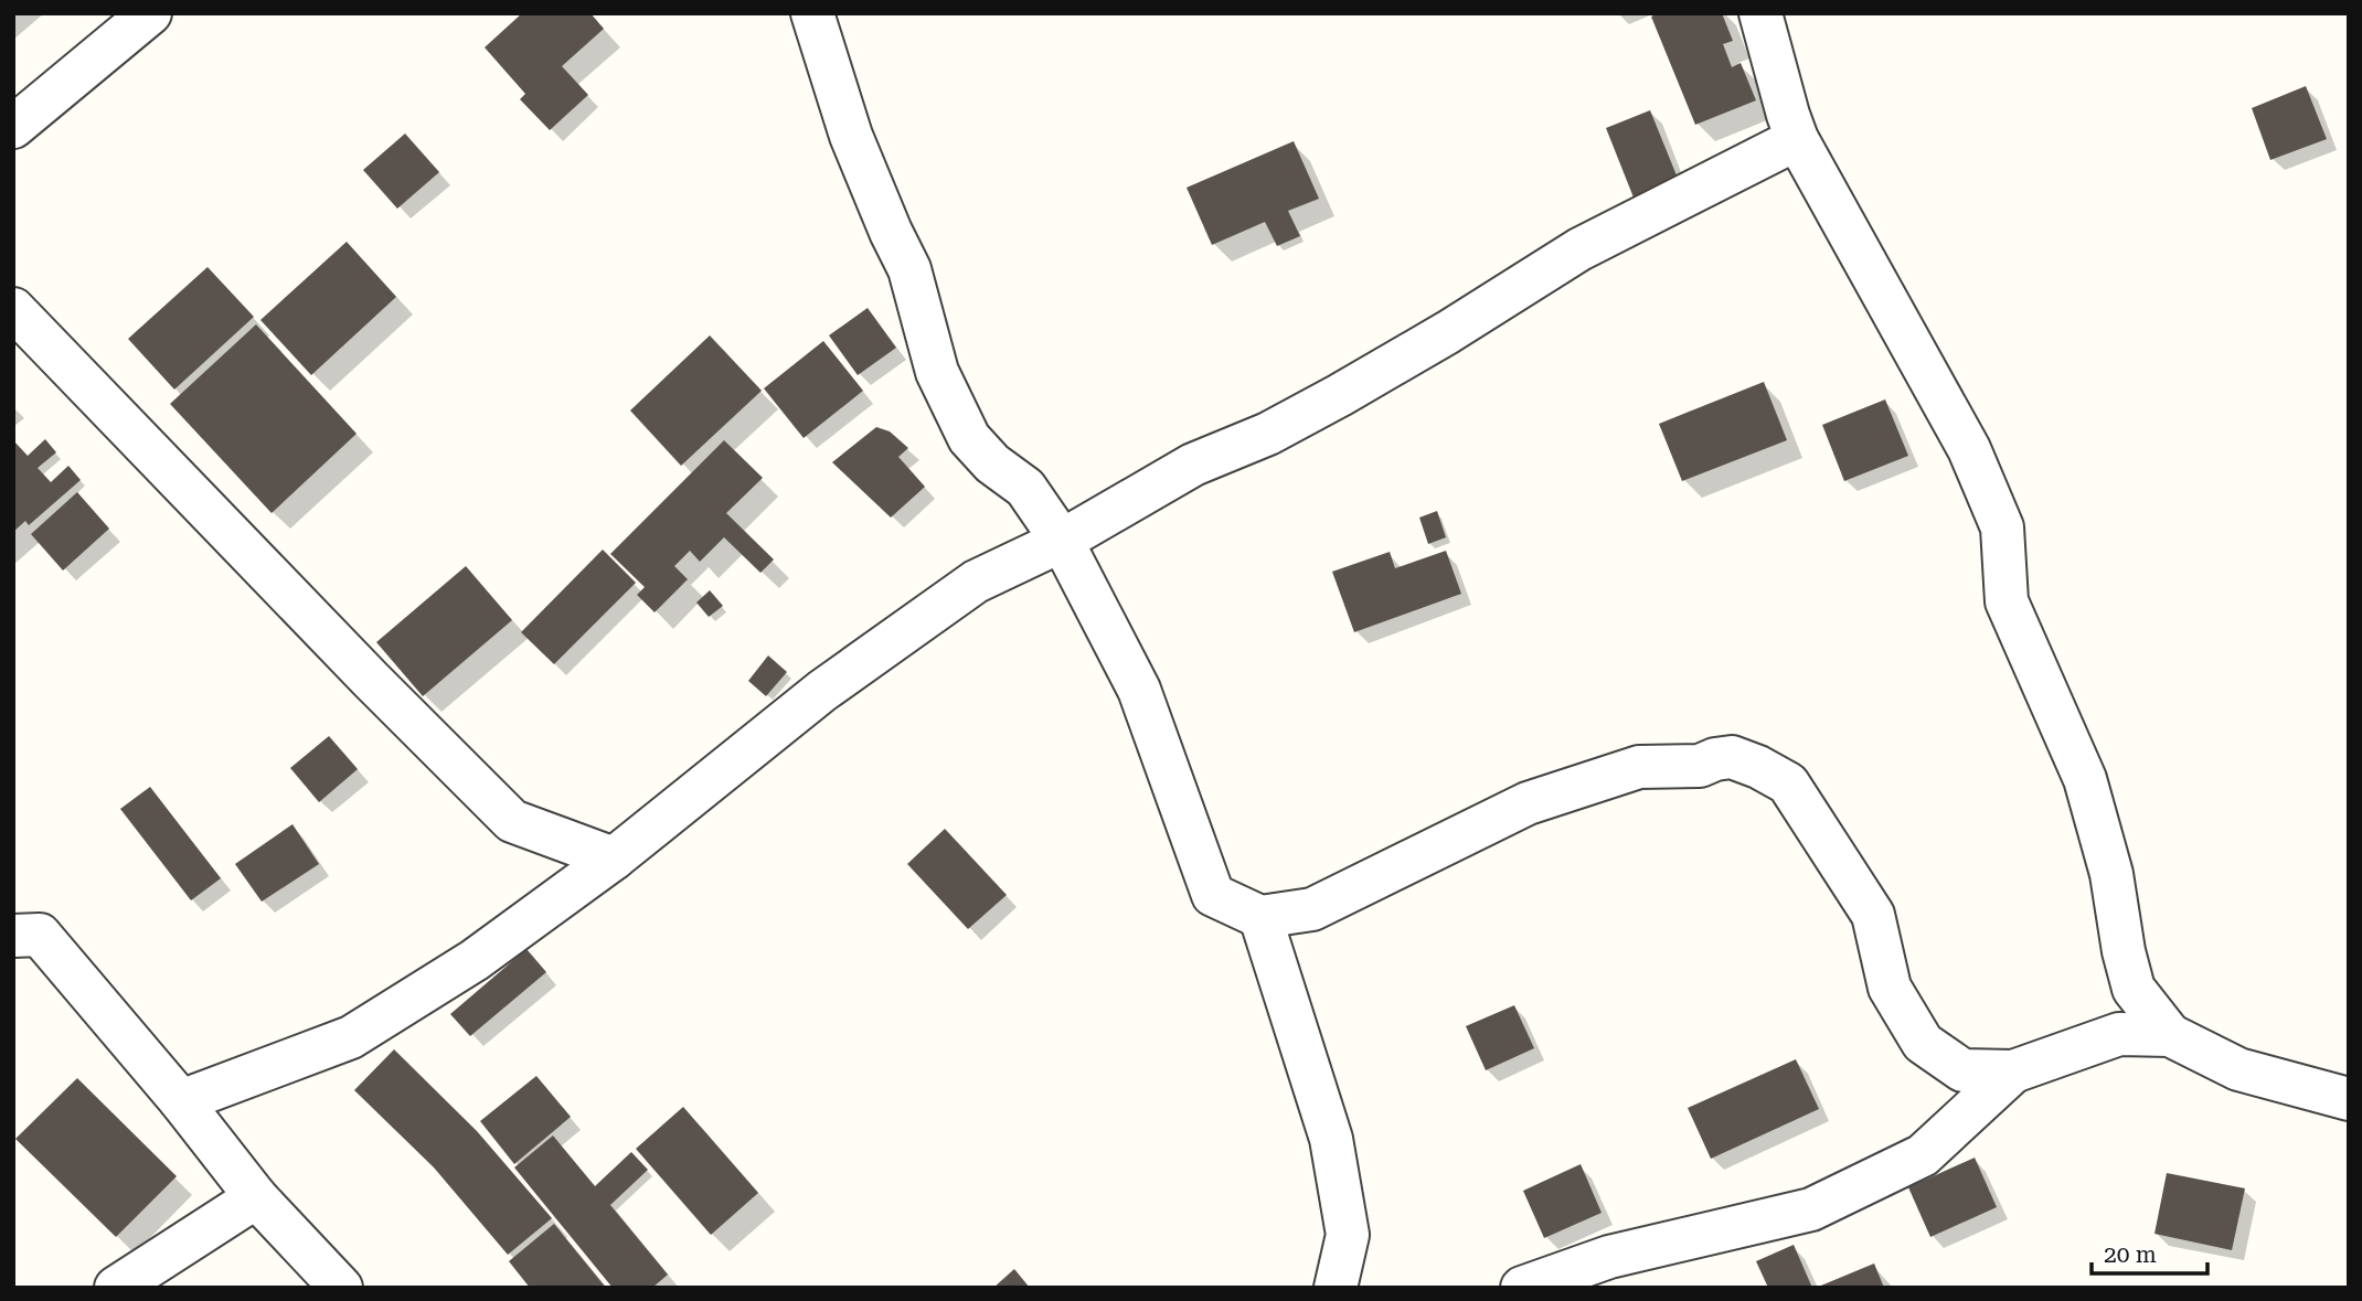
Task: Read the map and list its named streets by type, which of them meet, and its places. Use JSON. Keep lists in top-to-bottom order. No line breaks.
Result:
{"scale_bar":"20 m"}
